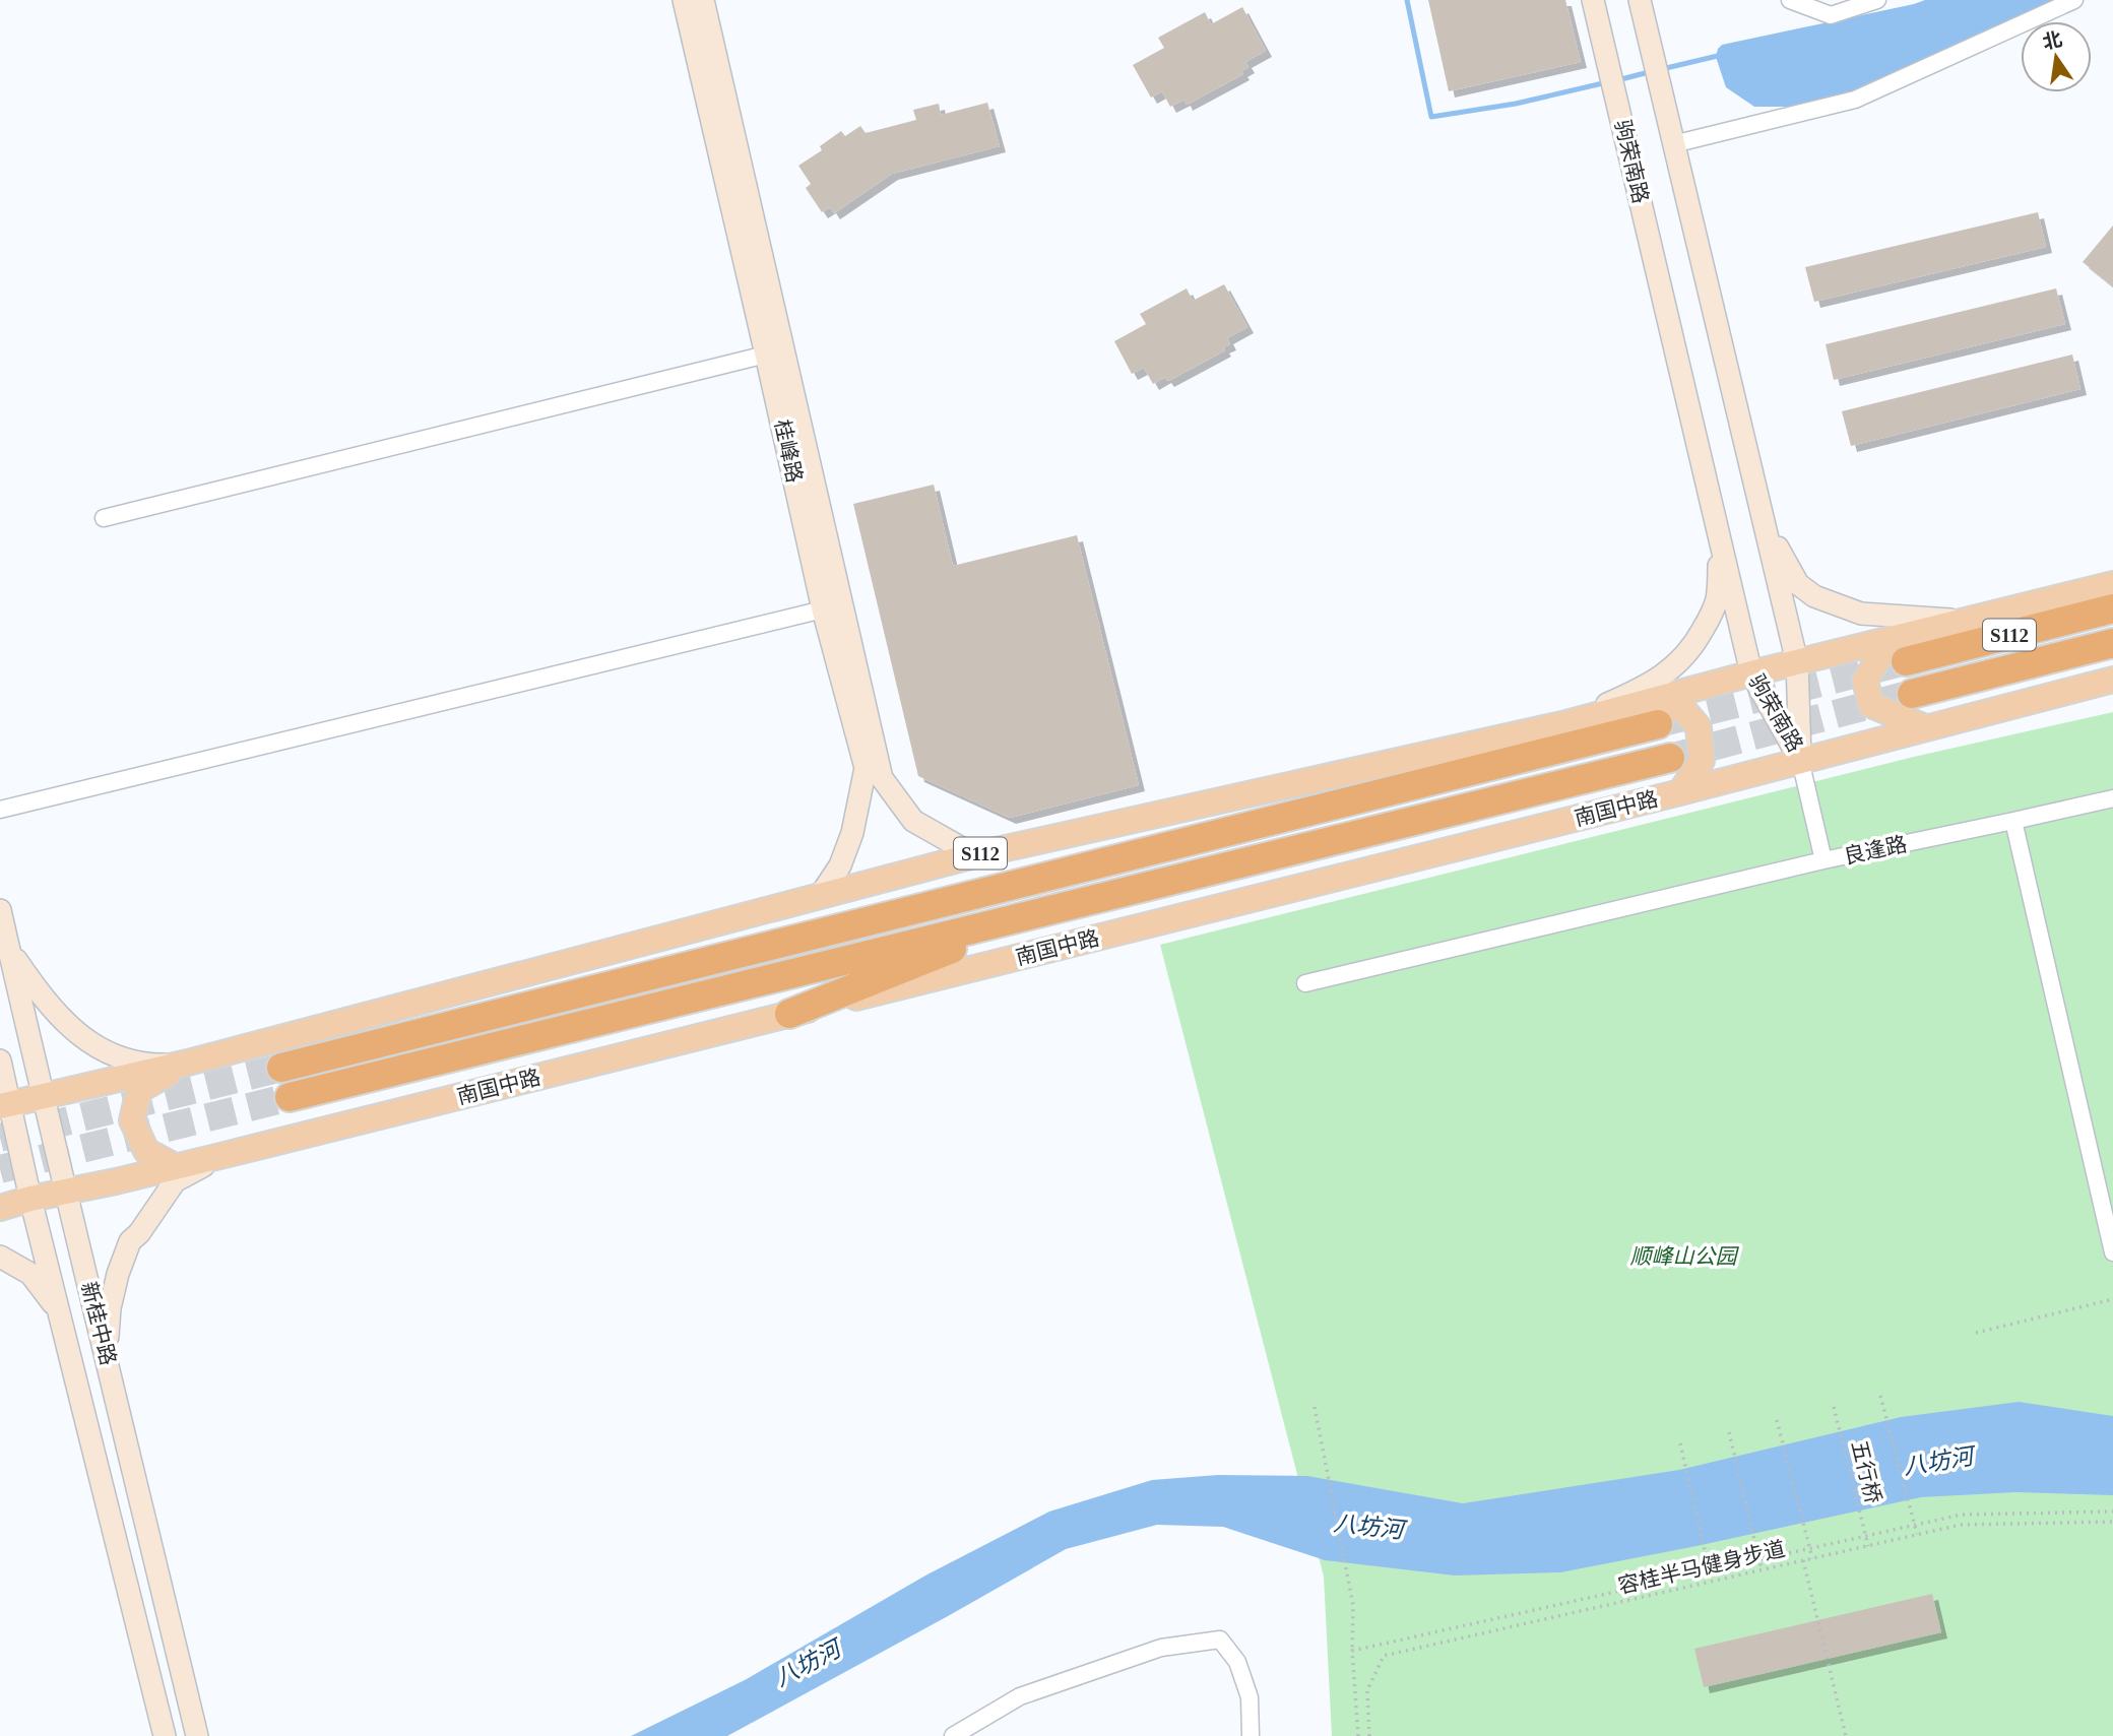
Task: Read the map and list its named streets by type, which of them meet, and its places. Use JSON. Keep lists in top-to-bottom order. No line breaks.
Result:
{"streets":{"highway":["S112","南国中路"],"street":["驹荣南路","桂峰路","良逢路","新桂中路"],"path":["五行桥","容桂半马健身步道"]},"crossings":[["驹荣南路","S112"],["驹荣南路","南国中路"],["桂峰路","S112"],["S112","新桂中路"],["南国中路","新桂中路"],["五行桥","容桂半马健身步道"]],"water":["八坊河"],"parks":["顺峰山公园"],"north":"top"}
